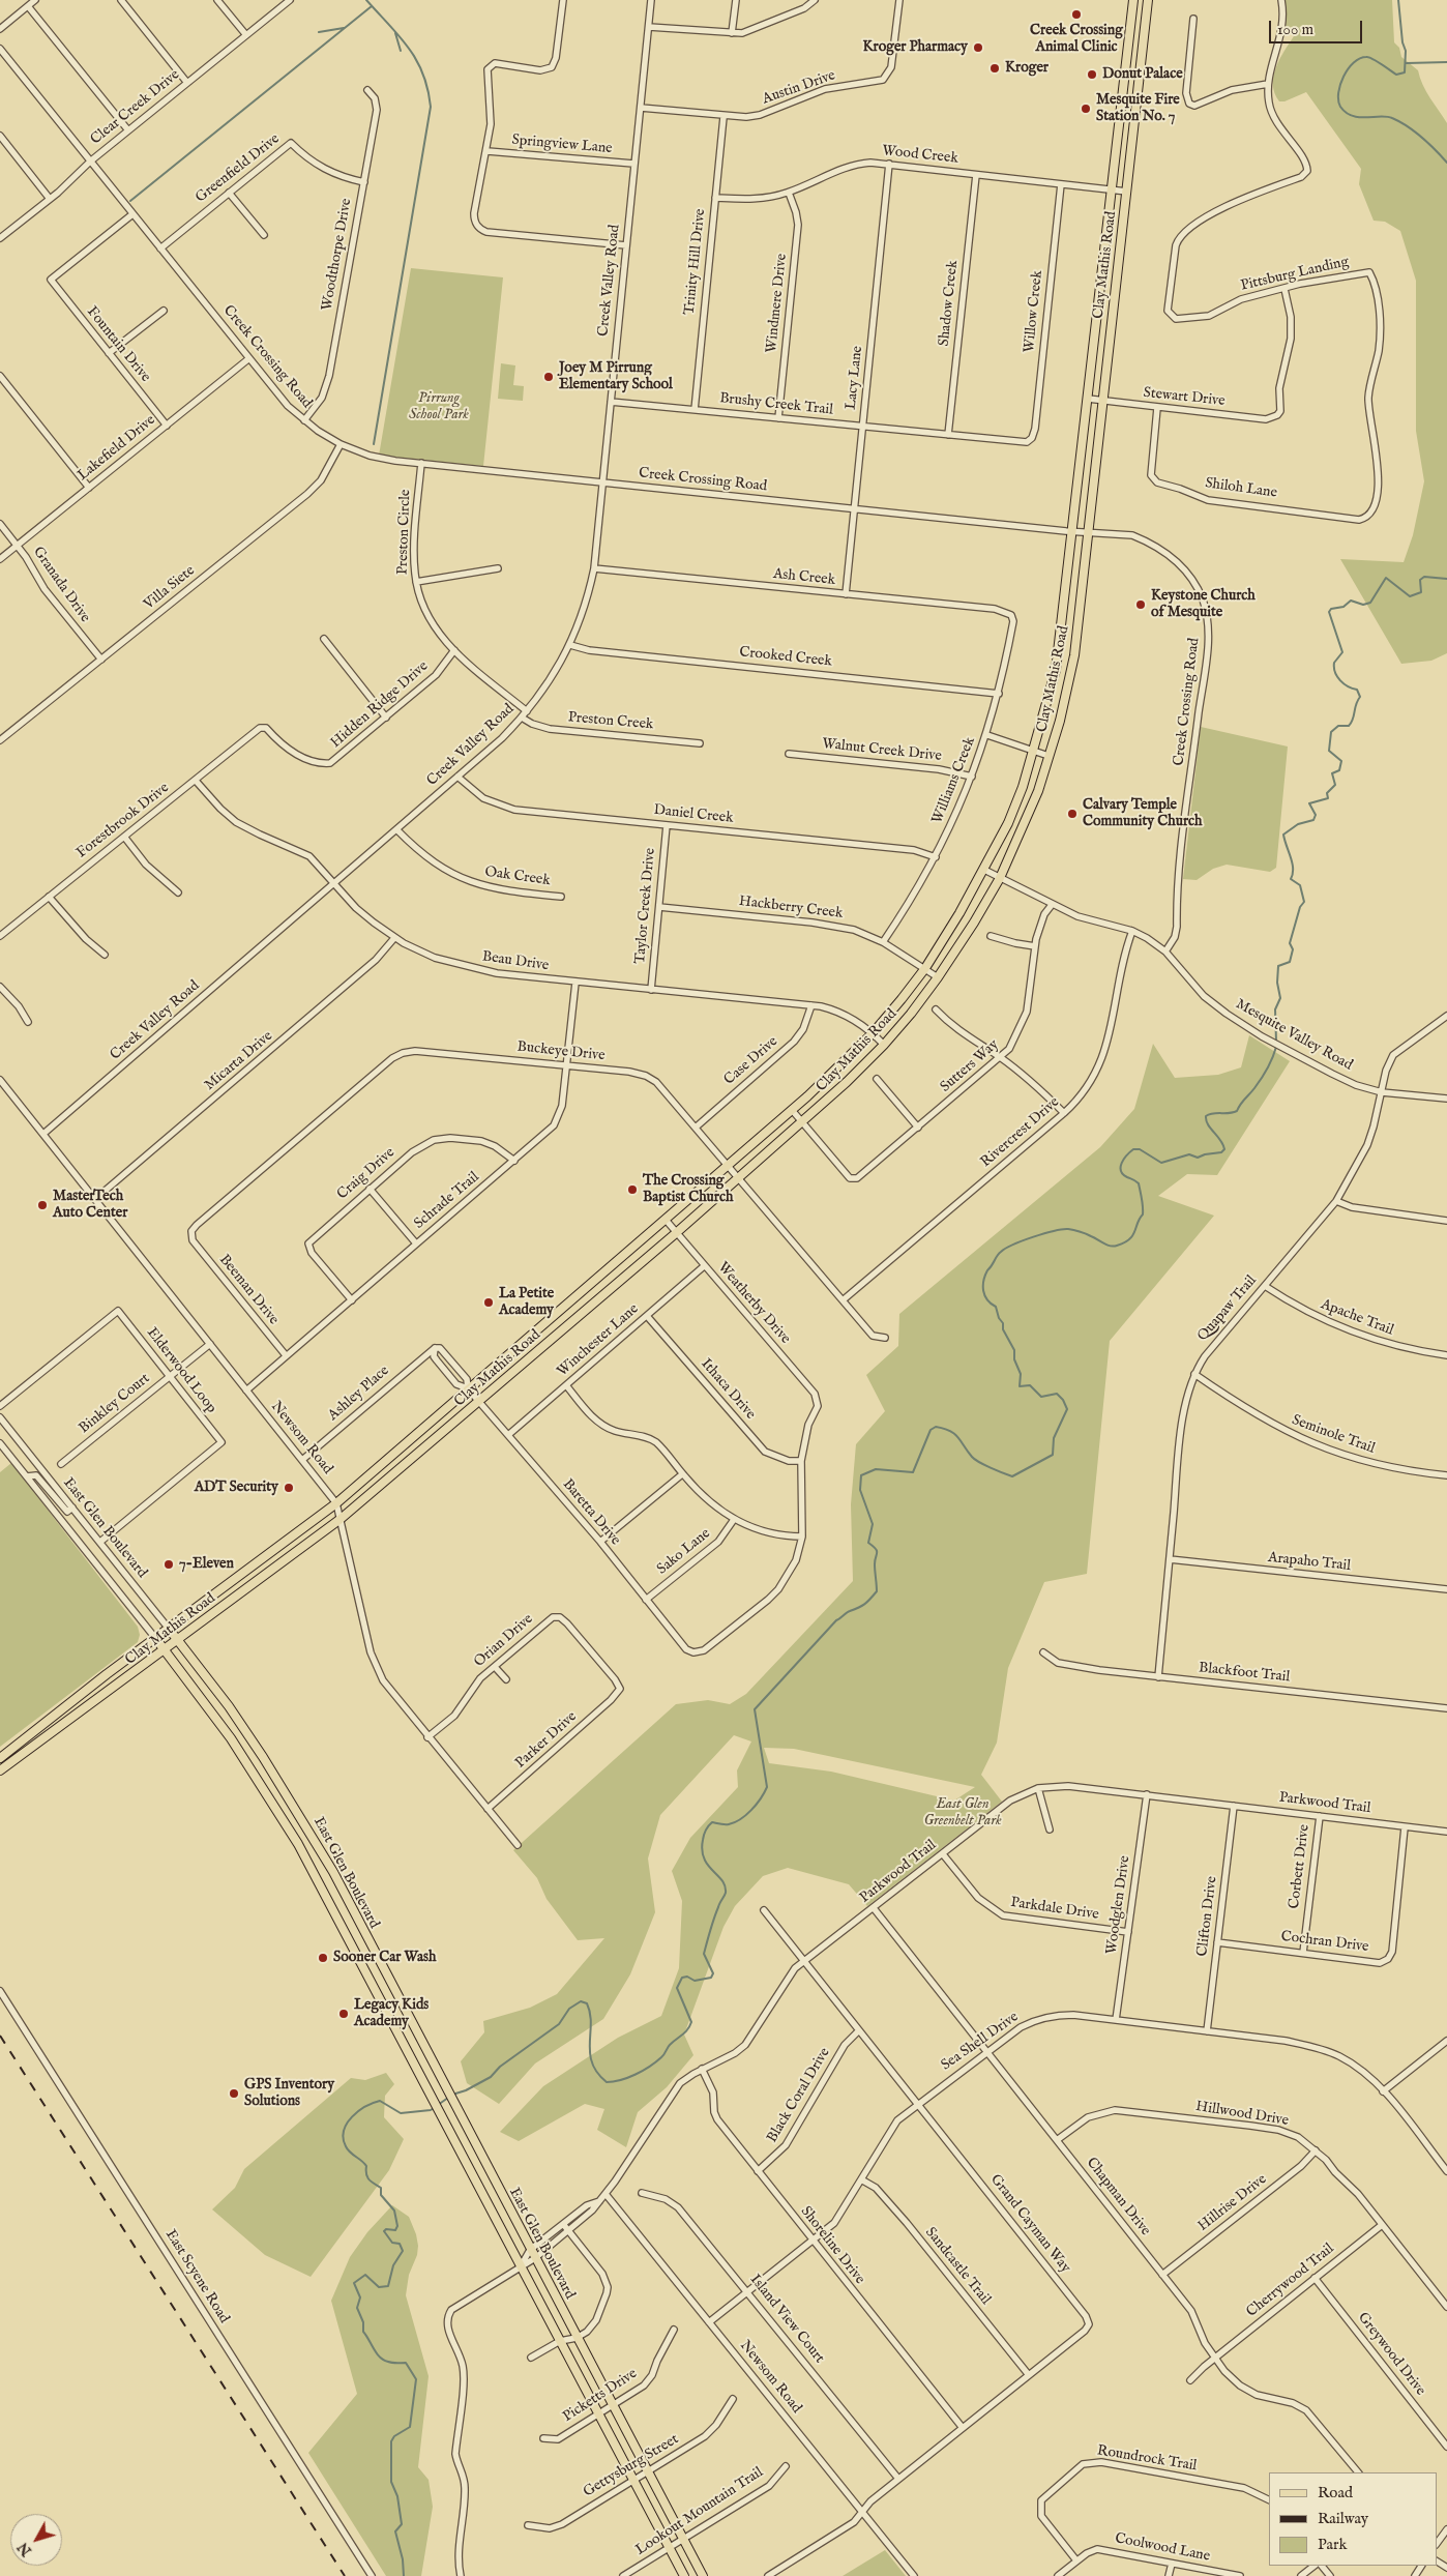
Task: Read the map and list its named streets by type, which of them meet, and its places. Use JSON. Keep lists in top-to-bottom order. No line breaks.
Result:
{"streets":{"main road":["Clay Mathis Road","East Glen Boulevard"],"street":["Austin Drive","Clear Creek Drive","Springview Lane","Wood Creek","Greenfield Drive","Woodthorpe Drive","Trinity Hill Drive","Pittsburg Landing","Creek Valley Road","Windmere Drive","Shadow Creek","Willow Creek","Fountain Drive","Creek Crossing Road","Lacy Lane","Stewart Drive","Brushy Creek Trail","Lakefield Drive","Shiloh Lane","Preston Circle","Ash Creek","Granada Drive","Villa Siete","Crooked Creek","Hidden Ridge Drive","Preston Creek","Walnut Creek Drive","Williams Creek","Daniel Creek","Forestbrook Drive","Oak Creek","Taylor Creek Drive","Hackberry Creek","Beau Drive","Mesquite Valley Road","Buckeye Drive","Micarta Drive","Case Drive","Sutters Way","Rivercrest Drive","Craig Drive","Schrade Trail","Beeman Drive","Weatherby Drive","Quapaw Trail","Apache Trail","Winchester Lane","Elderwood Loop","Ithaca Drive","Ashley Place","Binkley Court","Seminole Trail","Newsom Road","Baretta Drive","Sako Lane","Arapaho Trail","Orian Drive","Blackfoot Trail","Parker Drive","Parkwood Trail","Corbett Drive","Woodglen Drive","Parkdale Drive","Clifton Drive","Cochran Drive","Sea Shell Drive","Black Coral Drive","Hillwood Drive","Chapman Drive","Hillrise Drive","Grand Cayman Way","Shoreline Drive","Sandcastle Trail","East Scyene Road","Cherrywood Trail","Island View Court","Greywood Drive","Picketts Drive","Roundrock Trail","Gettysburg Street","Lookout Mountain Trail","Coolwood Lane"]},"crossings":[["Austin Drive","Trinity Hill Drive"],["Austin Drive","Creek Valley Road"],["Clear Creek Drive","Creek Crossing Road"],["Springview Lane","Creek Valley Road"],["Wood Creek","Trinity Hill Drive"],["Wood Creek","Clay Mathis Road"],["Wood Creek","Windmere Drive"],["Wood Creek","Shadow Creek"],["Wood Creek","Willow Creek"],["Wood Creek","Lacy Lane"],["Greenfield Drive","Woodthorpe Drive"],["Greenfield Drive","Creek Crossing Road"],["Woodthorpe Drive","Creek Crossing Road"],["Trinity Hill Drive","Brushy Creek Trail"],["Clay Mathis Road","Creek Crossing Road"],["Clay Mathis Road","Stewart Drive"],["Clay Mathis Road","Hackberry Creek"],["Clay Mathis Road","Beau Drive"],["Clay Mathis Road","Mesquite Valley Road"],["Clay Mathis Road","Buckeye Drive"],["Clay Mathis Road","Sutters Way"],["Clay Mathis Road","Weatherby Drive"],["Clay Mathis Road","Newsom Road"],["Clay Mathis Road","Baretta Drive"],["Clay Mathis Road","East Glen Boulevard"],["Pittsburg Landing","Stewart Drive"],["Pittsburg Landing","Shiloh Lane"],["Creek Valley Road","Creek Crossing Road"],["Creek Valley Road","Brushy Creek Trail"],["Creek Valley Road","Preston Circle"],["Creek Valley Road","Ash Creek"],["Creek Valley Road","Crooked Creek"],["Creek Valley Road","Preston Creek"],["Creek Valley Road","Daniel Creek"],["Creek Valley Road","Oak Creek"],["Creek Valley Road","Beau Drive"],["Creek Valley Road","Newsom Road"],["Windmere Drive","Brushy Creek Trail"],["Shadow Creek","Brushy Creek Trail"],["Willow Creek","Brushy Creek Trail"],["Fountain Drive","Creek Crossing Road"],["Fountain Drive","Lakefield Drive"],["Creek Crossing Road","Lacy Lane"],["Creek Crossing Road","Lakefield Drive"],["Creek Crossing Road","Preston Circle"],["Creek Crossing Road","Villa Siete"],["Creek Crossing Road","Mesquite Valley Road"],["Lacy Lane","Brushy Creek Trail"],["Lacy Lane","Ash Creek"],["Stewart Drive","Shiloh Lane"],["Lakefield Drive","Granada Drive"],["Preston Circle","Hidden Ridge Drive"],["Ash Creek","Williams Creek"],["Granada Drive","Villa Siete"],["Crooked Creek","Williams Creek"],["Hidden Ridge Drive","Forestbrook Drive"],["Walnut Creek Drive","Williams Creek"],["Williams Creek","Daniel Creek"],["Williams Creek","Hackberry Creek"],["Daniel Creek","Taylor Creek Drive"],["Forestbrook Drive","Beau Drive"],["Taylor Creek Drive","Hackberry Creek"],["Taylor Creek Drive","Beau Drive"],["Beau Drive","Micarta Drive"],["Beau Drive","Case Drive"],["Beau Drive","Schrade Trail"],["Mesquite Valley Road","Sutters Way"],["Mesquite Valley Road","Rivercrest Drive"],["Mesquite Valley Road","Quapaw Trail"],["Buckeye Drive","Case Drive"],["Buckeye Drive","Rivercrest Drive"],["Buckeye Drive","Schrade Trail"],["Buckeye Drive","Beeman Drive"],["Micarta Drive","Newsom Road"],["Craig Drive","Schrade Trail"],["Schrade Trail","Beeman Drive"],["Schrade Trail","Newsom Road"],["Weatherby Drive","Winchester Lane"],["Weatherby Drive","Ithaca Drive"],["Quapaw Trail","Apache Trail"],["Quapaw Trail","Seminole Trail"],["Quapaw Trail","Arapaho Trail"],["Quapaw Trail","Blackfoot Trail"],["Winchester Lane","Ithaca Drive"],["Winchester Lane","Baretta Drive"],["Elderwood Loop","Binkley Court"],["Elderwood Loop","East Glen Boulevard"],["Ashley Place","Newsom Road"],["Ashley Place","Baretta Drive"],["Binkley Court","Newsom Road"],["Newsom Road","Orian Drive"],["Newsom Road","Parker Drive"],["Newsom Road","Parkwood Trail"],["Newsom Road","Sea Shell Drive"],["Newsom Road","Grand Cayman Way"],["Baretta Drive","Sako Lane"],["East Glen Boulevard","Parkwood Trail"],["East Glen Boulevard","Picketts Drive"],["East Glen Boulevard","Gettysburg Street"],["East Glen Boulevard","Lookout Mountain Trail"],["Orian Drive","Parker Drive"],["Parkwood Trail","Corbett Drive"],["Parkwood Trail","Woodglen Drive"],["Parkwood Trail","Parkdale Drive"],["Parkwood Trail","Clifton Drive"],["Parkwood Trail","Cochran Drive"],["Parkwood Trail","Chapman Drive"],["Parkwood Trail","Grand Cayman Way"],["Parkwood Trail","Shoreline Drive"],["Corbett Drive","Cochran Drive"],["Woodglen Drive","Parkdale Drive"],["Woodglen Drive","Sea Shell Drive"],["Clifton Drive","Cochran Drive"],["Clifton Drive","Sea Shell Drive"],["Sea Shell Drive","Chapman Drive"],["Sea Shell Drive","Grand Cayman Way"],["Sea Shell Drive","Shoreline Drive"],["Sea Shell Drive","Sandcastle Trail"],["Sea Shell Drive","Island View Court"],["Black Coral Drive","Grand Cayman Way"],["Black Coral Drive","Shoreline Drive"],["Hillwood Drive","Chapman Drive"],["Hillwood Drive","Hillrise Drive"],["Hillwood Drive","Cherrywood Trail"],["Chapman Drive","Hillrise Drive"],["Chapman Drive","Cherrywood Trail"],["Grand Cayman Way","Shoreline Drive"],["Grand Cayman Way","Sandcastle Trail"],["Grand Cayman Way","Island View Court"],["Cherrywood Trail","Greywood Drive"],["Roundrock Trail","Coolwood Lane"]],"parks":["Pirrung School Park","East Glen Greenbelt Park"],"places":["Creek Crossing Animal Clinic","Kroger Pharmacy","Kroger","Donut Palace","Mesquite Fire Station No. 7","Joey M Pirrung Elementary School","Keystone Church of Mesquite","Calvary Temple Community Church","The Crossing Baptist Church","MasterTech Auto Center","La Petite Academy","ADT Security","7-Eleven","Sooner Car Wash","Legacy Kids Academy","GPS Inventory Solutions"],"legend":["Road","Railway","Park"],"scale_bar":"100 m","north":"bottom left"}
